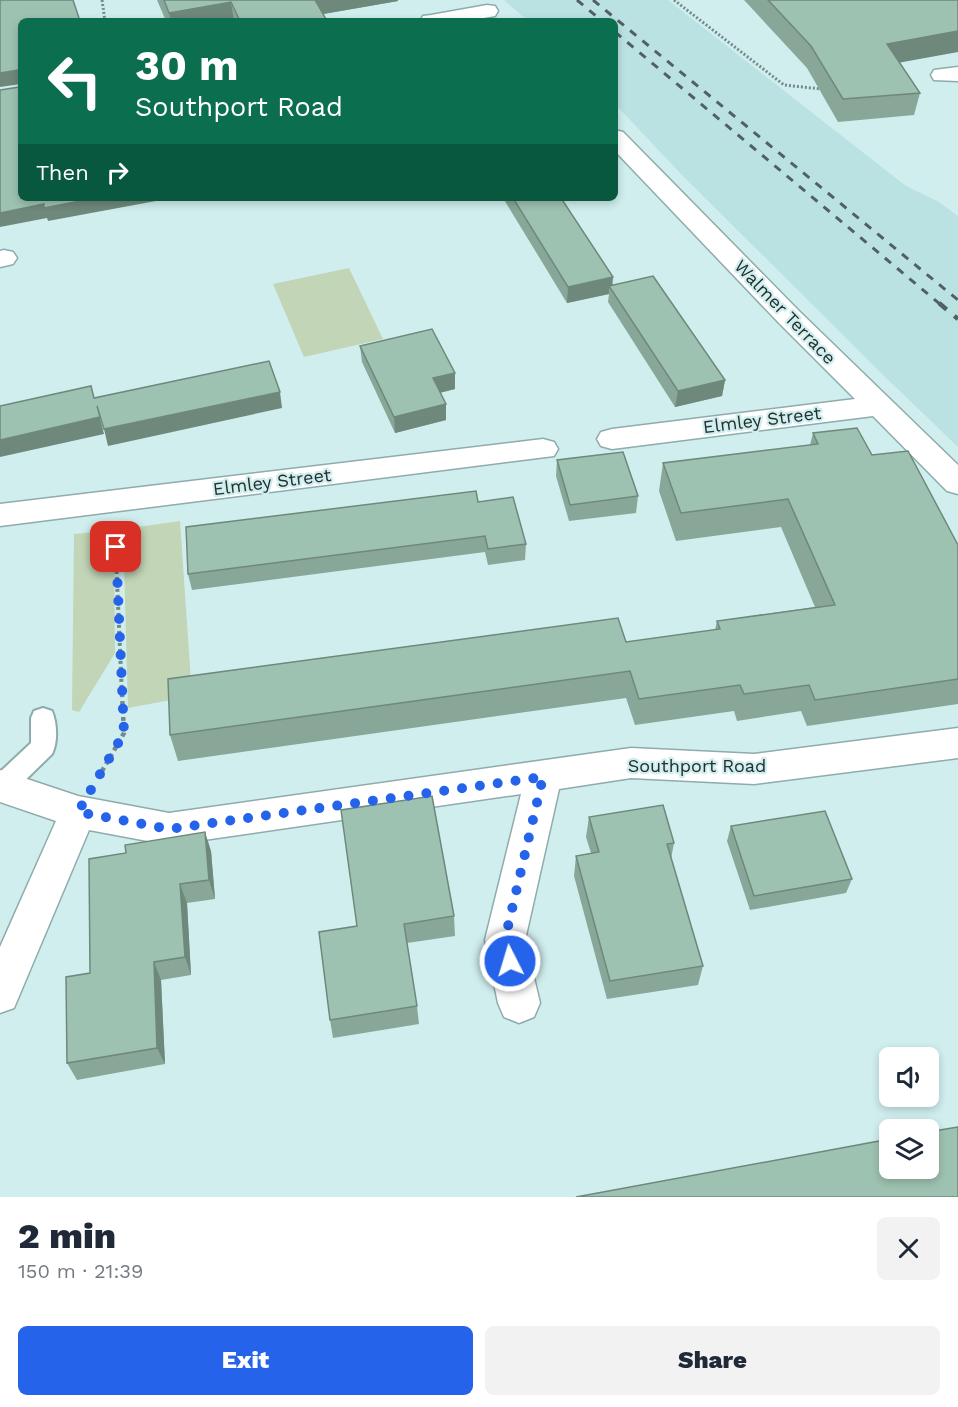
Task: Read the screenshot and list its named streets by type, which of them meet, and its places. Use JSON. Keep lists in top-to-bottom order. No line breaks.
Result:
{"streets":{"street":["Walmer Terrace","Elmley Street","Southport Road"]},"crossings":[["Walmer Terrace","Elmley Street"]],"page":{"turn":["30 m","Southport Road"],"then":"Then","heading":["2 min","150 m · 21:39"],"buttons":["Exit","Share"]}}
